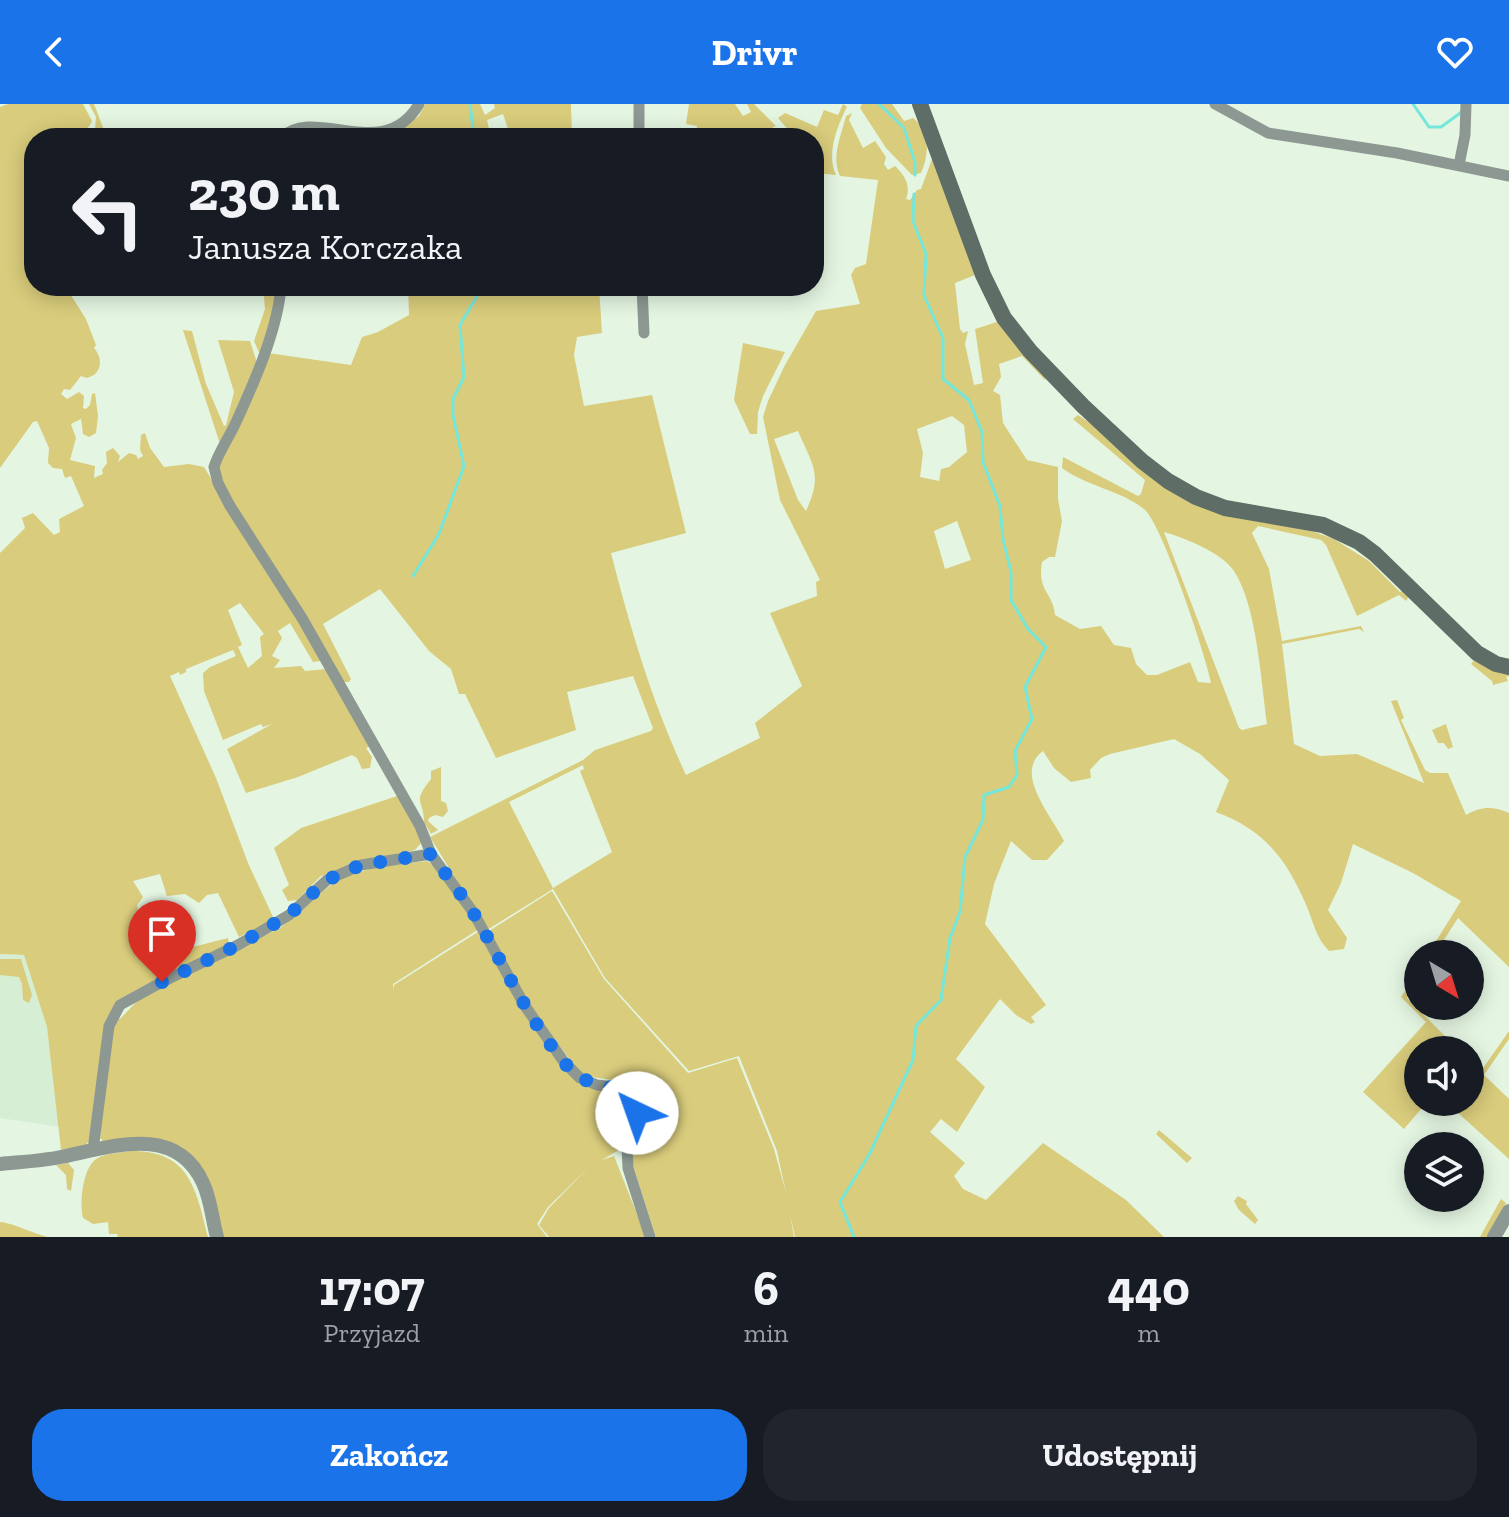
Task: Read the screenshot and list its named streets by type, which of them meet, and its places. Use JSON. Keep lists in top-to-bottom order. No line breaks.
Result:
{"north":"bottom right","page":{"header":"Drivr","turn":["230 m","Janusza Korczaka"],"eta":["17:07","Przyjazd","6","min","440","m"],"buttons":["Zakończ","Udostępnij"]}}
